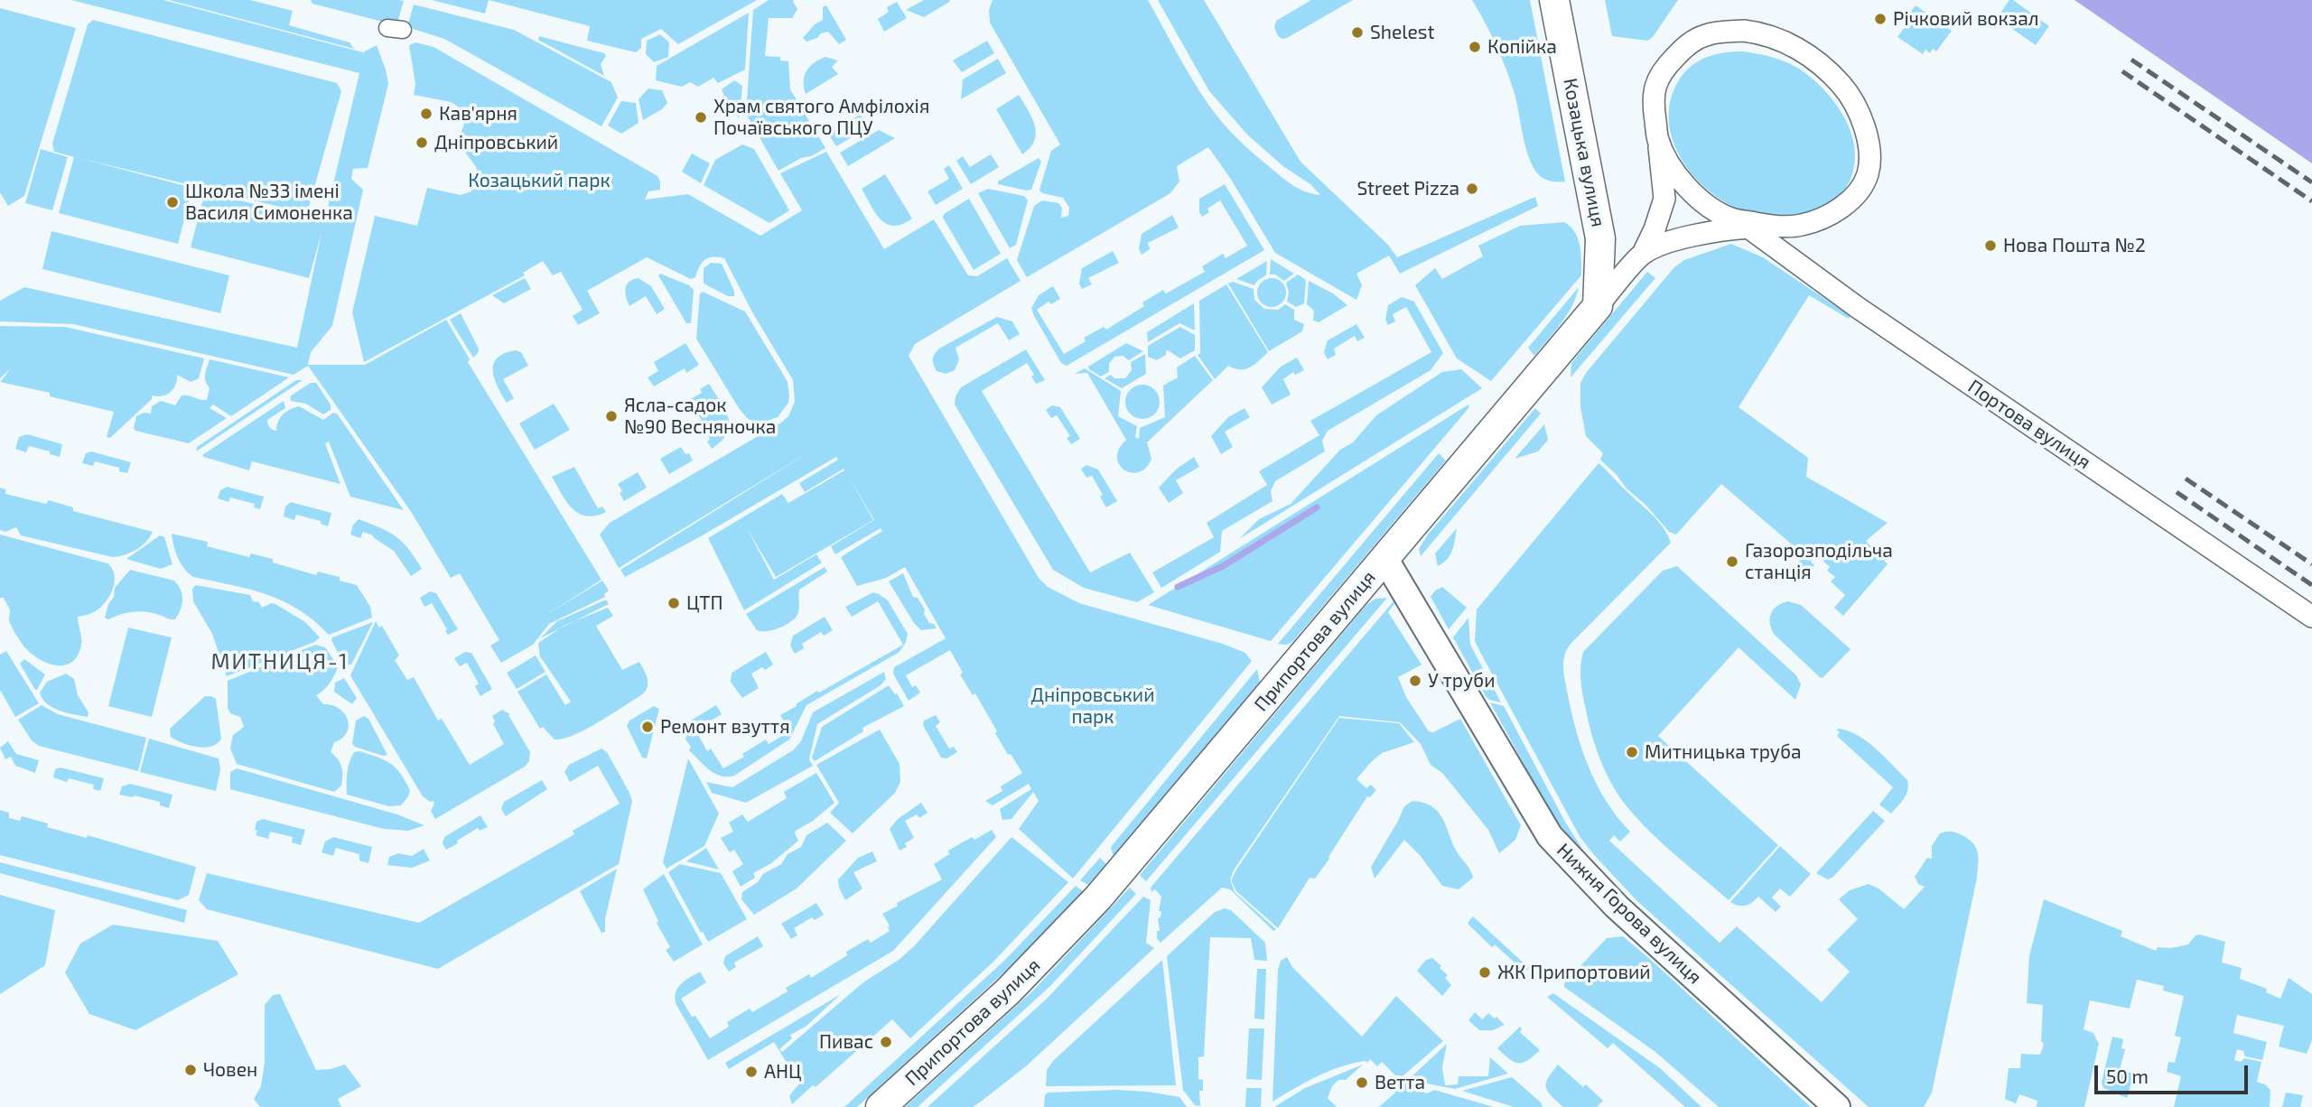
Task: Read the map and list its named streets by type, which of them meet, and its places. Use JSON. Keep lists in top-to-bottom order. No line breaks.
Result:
{"streets":{"main road":["Козацька вулиця","Припортова вулиця"],"street":["Портова вулиця","Нижня Горова вулиця"]},"crossings":[["Козацька вулиця","Припортова вулиця"],["Портова вулиця","Припортова вулиця"],["Припортова вулиця","Нижня Горова вулиця"]],"districts":["МИТНИЦЯ-1"],"parks":["Козацький парк","Дніпровський парк"],"places":["Річковий вокзал","Shelest","Копійка","Кав'ярня","Храм святого Амфілохія Почаївського ПЦУ","Дніпровський","Street Pizza","Школа №33 імені Василя Симоненка","Нова Пошта №2","Ясла-садок №90 Весняночка","Газорозподільча станція","ЦТП","У труби","Ремонт взуття","Митницька труба","ЖК Припортовий","Пивас","Човен","АНЦ","Ветта"],"scale_bar":"50 m"}
